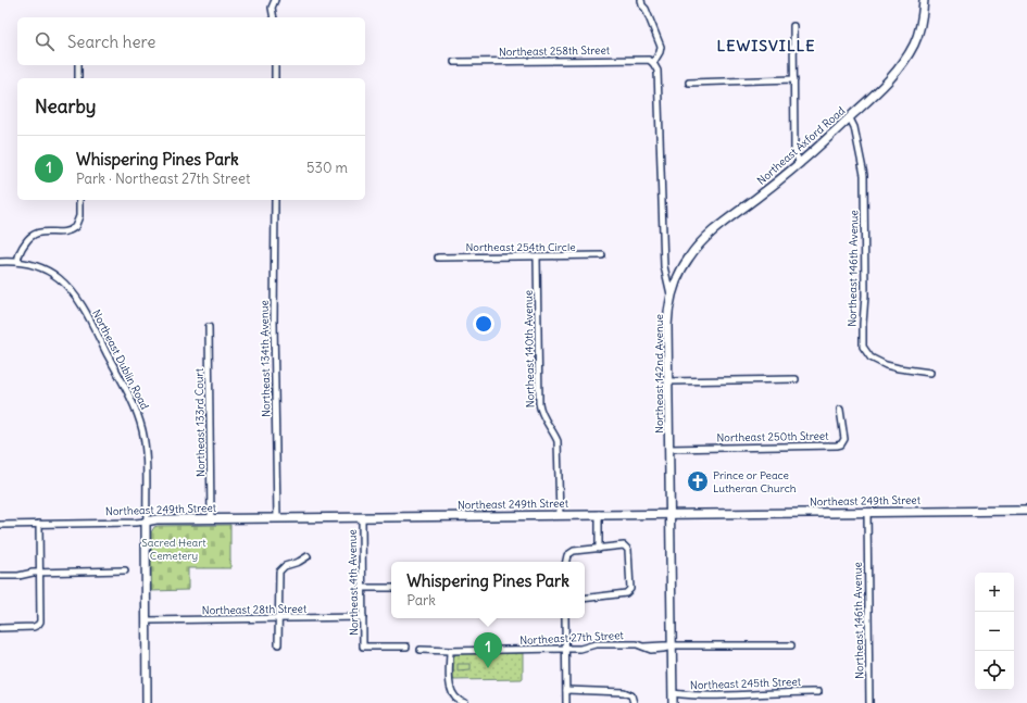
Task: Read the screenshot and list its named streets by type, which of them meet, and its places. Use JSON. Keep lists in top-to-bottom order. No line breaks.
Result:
{"streets":{"street":["Northeast 258th Street","Northeast Axford Road","Northeast 254th Circle","Northeast 146th Avenue","Northeast 140th Avenue","Northeast 134th Avenue","Northeast Dublin Road","Northeast 142nd Avenue","Northeast 133rd Court","Northeast 250th Street","Northeast 249th Street","Northeast 4th Avenue","Northeast 28th Street","Northeast 27th Street","Northeast 245th Street"]},"crossings":[["Northeast 258th Street","Northeast 142nd Avenue"],["Northeast Axford Road","Northeast 146th Avenue"],["Northeast Axford Road","Northeast 142nd Avenue"],["Northeast 254th Circle","Northeast 140th Avenue"],["Northeast 146th Avenue","Northeast 249th Street"],["Northeast 140th Avenue","Northeast 249th Street"],["Northeast 134th Avenue","Northeast 249th Street"],["Northeast Dublin Road","Northeast 249th Street"],["Northeast 142nd Avenue","Northeast 250th Street"],["Northeast 142nd Avenue","Northeast 249th Street"],["Northeast 142nd Avenue","Northeast 27th Street"],["Northeast 142nd Avenue","Northeast 245th Street"],["Northeast 133rd Court","Northeast 249th Street"],["Northeast 249th Street","Northeast 4th Avenue"],["Northeast 4th Avenue","Northeast 28th Street"]],"districts":["LEWISVILLE"],"parks":["Sacred Heart Cemetery"],"places":{"church":["Prince or Peace Lutheran Church"]},"page":{"search":"Search here","heading":"Nearby","list":[{"mark":"1","name":"Whispering Pines Park","note":"Park · Northeast 27th Street","value":"530 m"}],"popup":["Whispering Pines Park","Park"],"map_buttons":["+","−"],"pins":"1"}}
